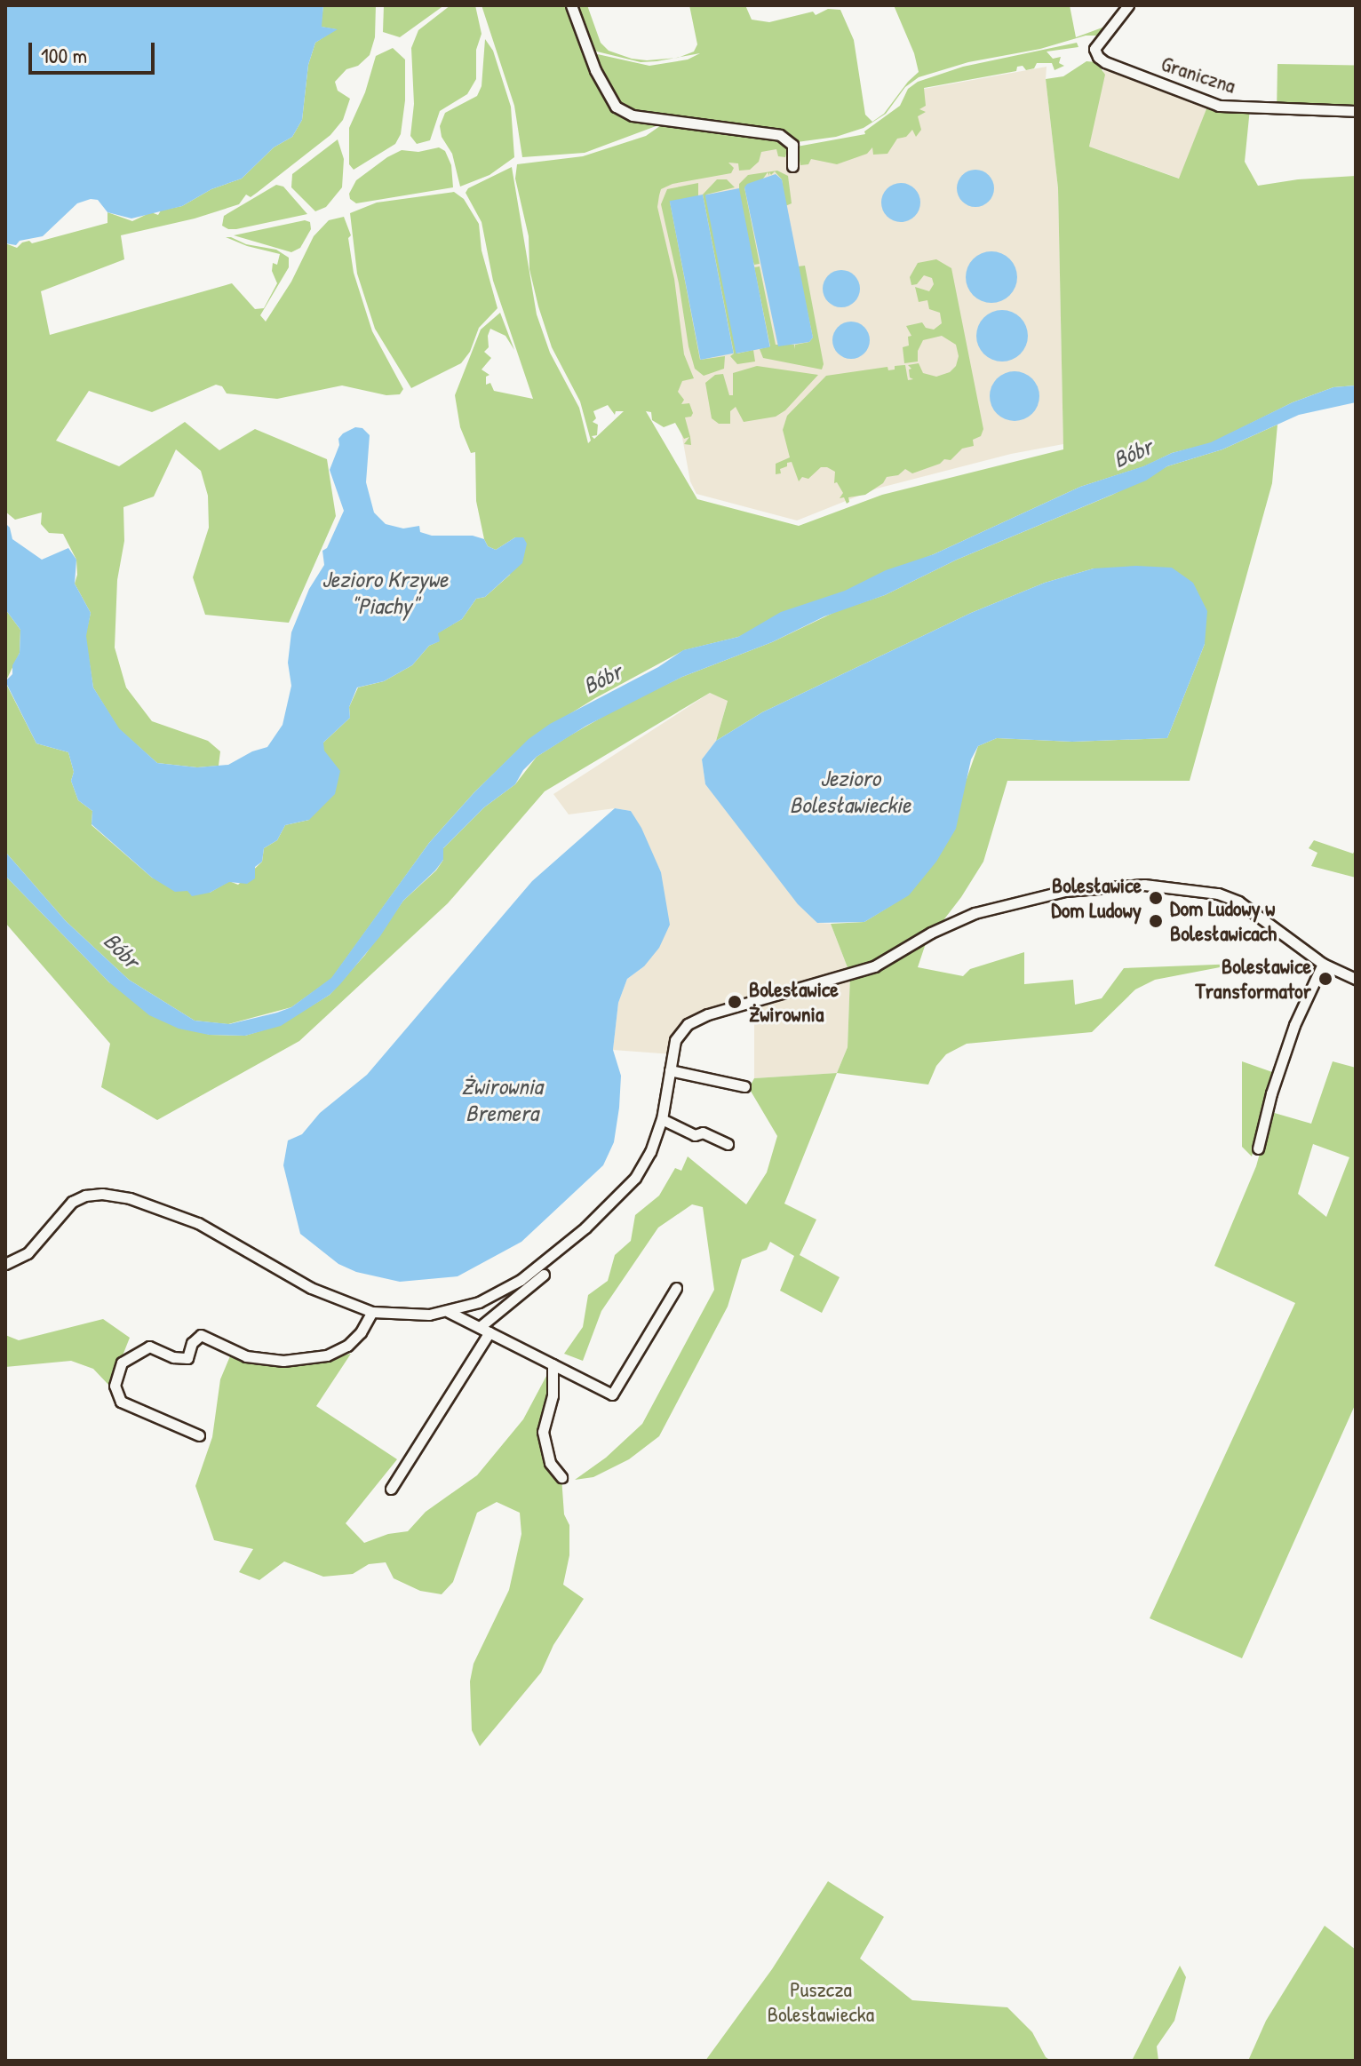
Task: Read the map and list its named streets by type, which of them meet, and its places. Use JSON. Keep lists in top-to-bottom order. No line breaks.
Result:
{"streets":{"street":["Graniczna"]},"water":["Bóbr","Jezioro Krzywe \"Piachy\"","Jezioro Bolesławieckie","Żwirownia Bremera"],"parks":["Puszcza Bolesławiecka"],"places":["Bolesławice Dom Ludowy","Dom Ludowy w Bolesławicach","Bolesławice Transformator","Bolesławice Żwirownia"],"scale_bar":"100 m"}
